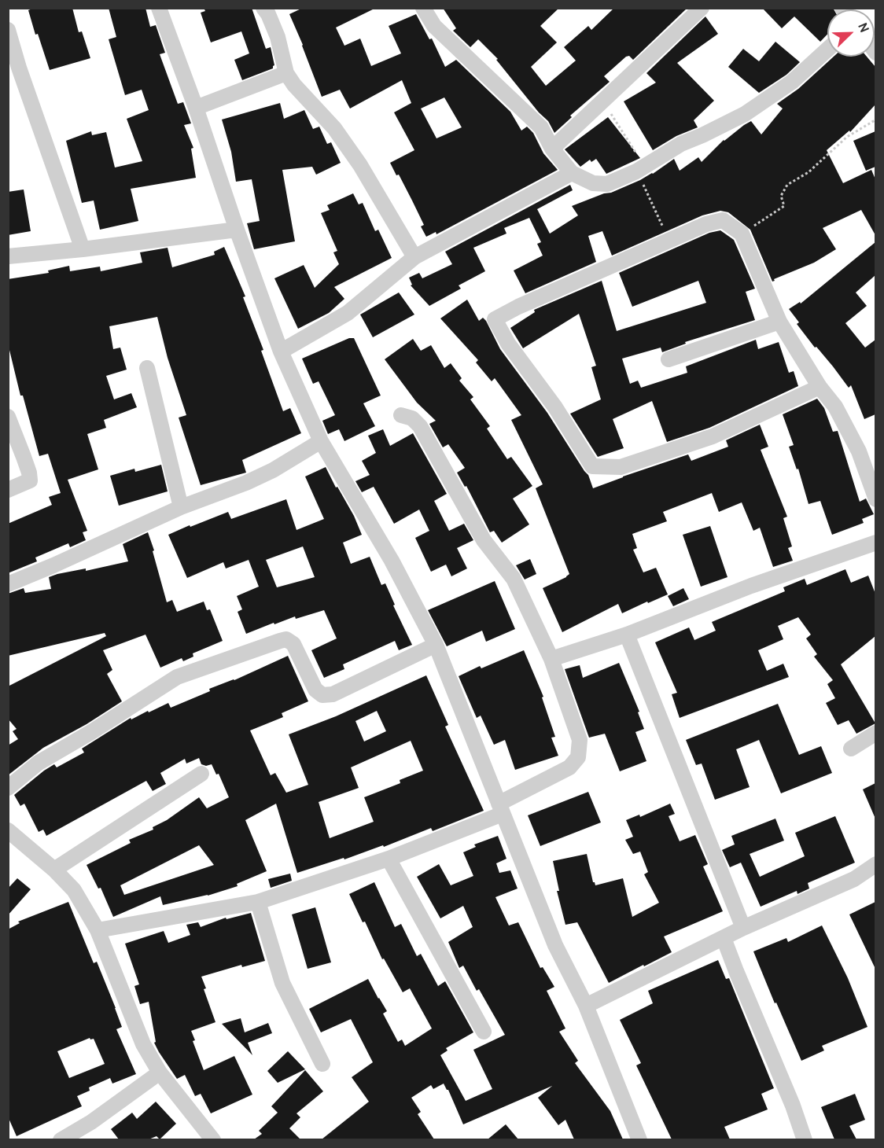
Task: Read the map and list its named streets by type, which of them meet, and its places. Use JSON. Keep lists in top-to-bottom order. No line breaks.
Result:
{"north":"top right"}
